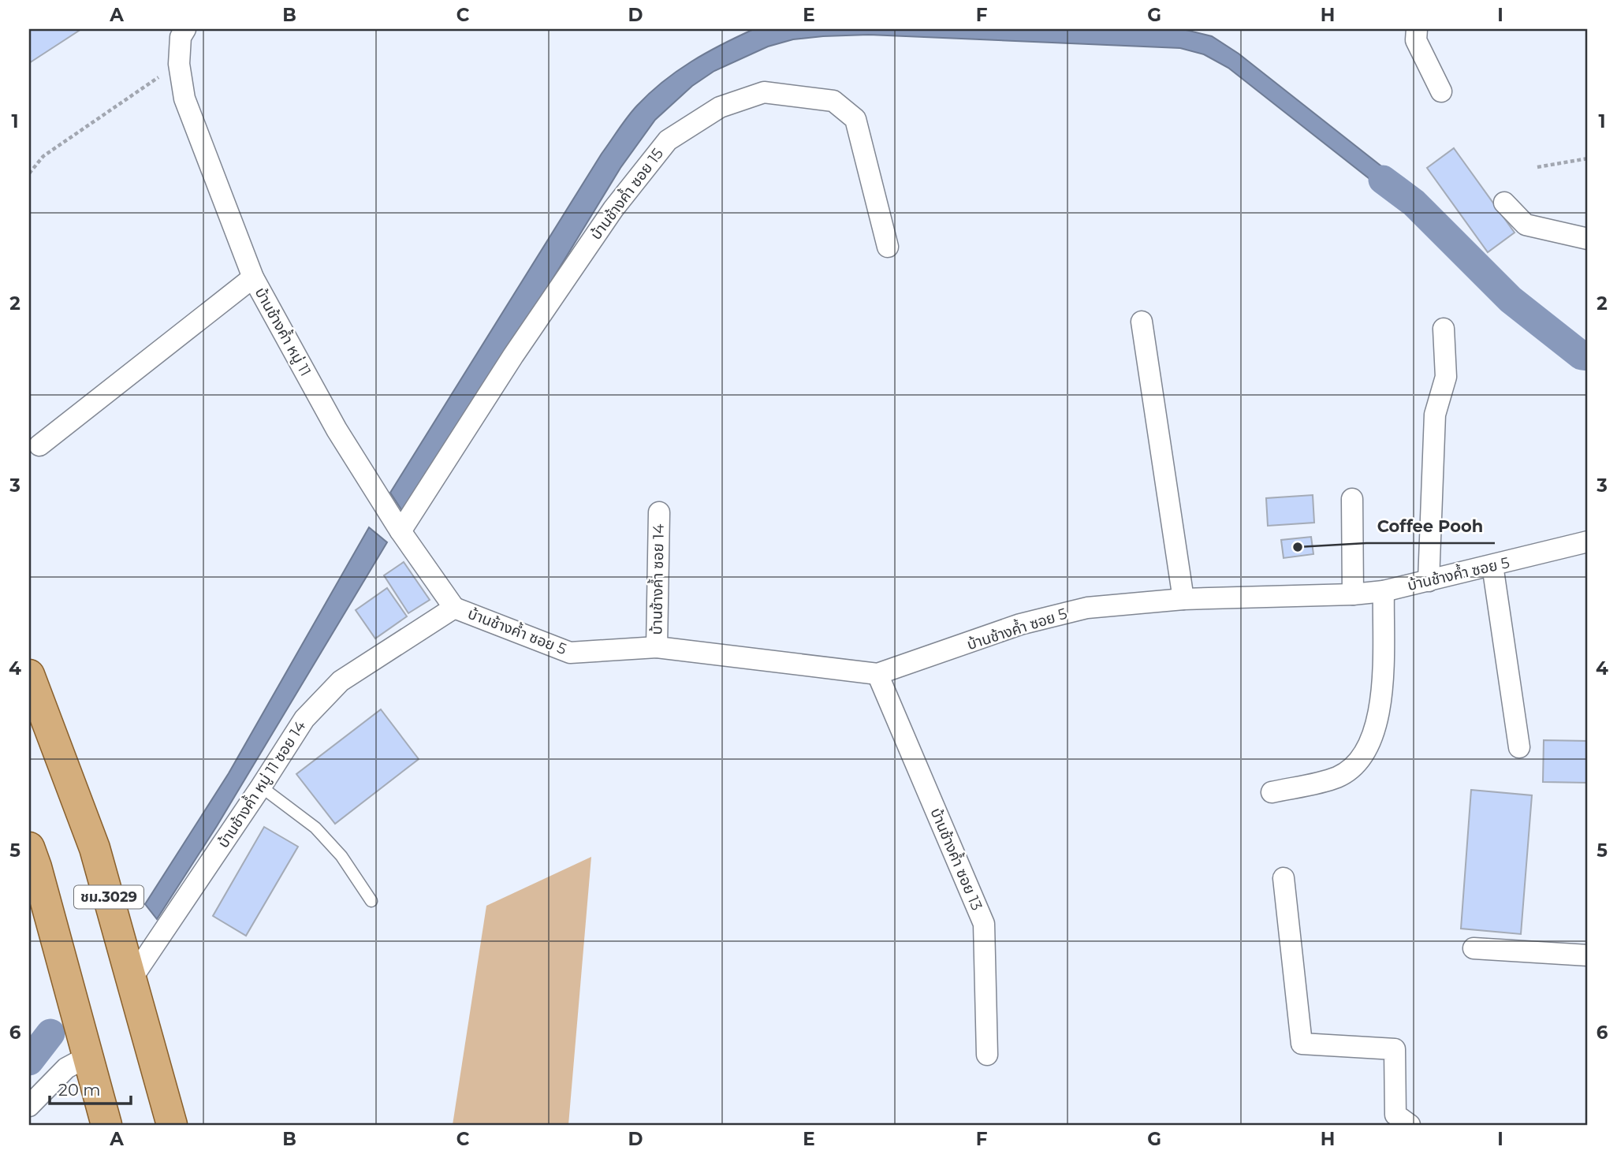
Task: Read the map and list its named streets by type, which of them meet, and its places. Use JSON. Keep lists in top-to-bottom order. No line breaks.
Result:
{"streets":{"main road":["ชม.3029"],"street":["บ้านช้างค้ำ ซอย 15","บ้านช้างค้ำ หมู่ 11","บ้านช้างค้ำ ซอย 5","บ้านช้างค้ำ ซอย 14","บ้านช้างค้ำ หมู่ 11 ซอย 14","บ้านช้างค้ำ ซอย 13"]},"crossings":[["บ้านช้างค้ำ ซอย 15","บ้านช้างค้ำ หมู่ 11"],["บ้านช้างค้ำ หมู่ 11","บ้านช้างค้ำ ซอย 5"],["บ้านช้างค้ำ หมู่ 11","บ้านช้างค้ำ หมู่ 11 ซอย 14"],["บ้านช้างค้ำ ซอย 5","บ้านช้างค้ำ ซอย 14"],["บ้านช้างค้ำ ซอย 5","บ้านช้างค้ำ หมู่ 11 ซอย 14"],["บ้านช้างค้ำ ซอย 5","บ้านช้างค้ำ ซอย 13"],["บ้านช้างค้ำ หมู่ 11 ซอย 14","ชม.3029"]],"places":["Coffee Pooh"],"scale_bar":"20 m","grid":{"columns":["A","B","C","D","E","F","G","H","I"],"rows":["1","2","3","4","5","6"]}}
